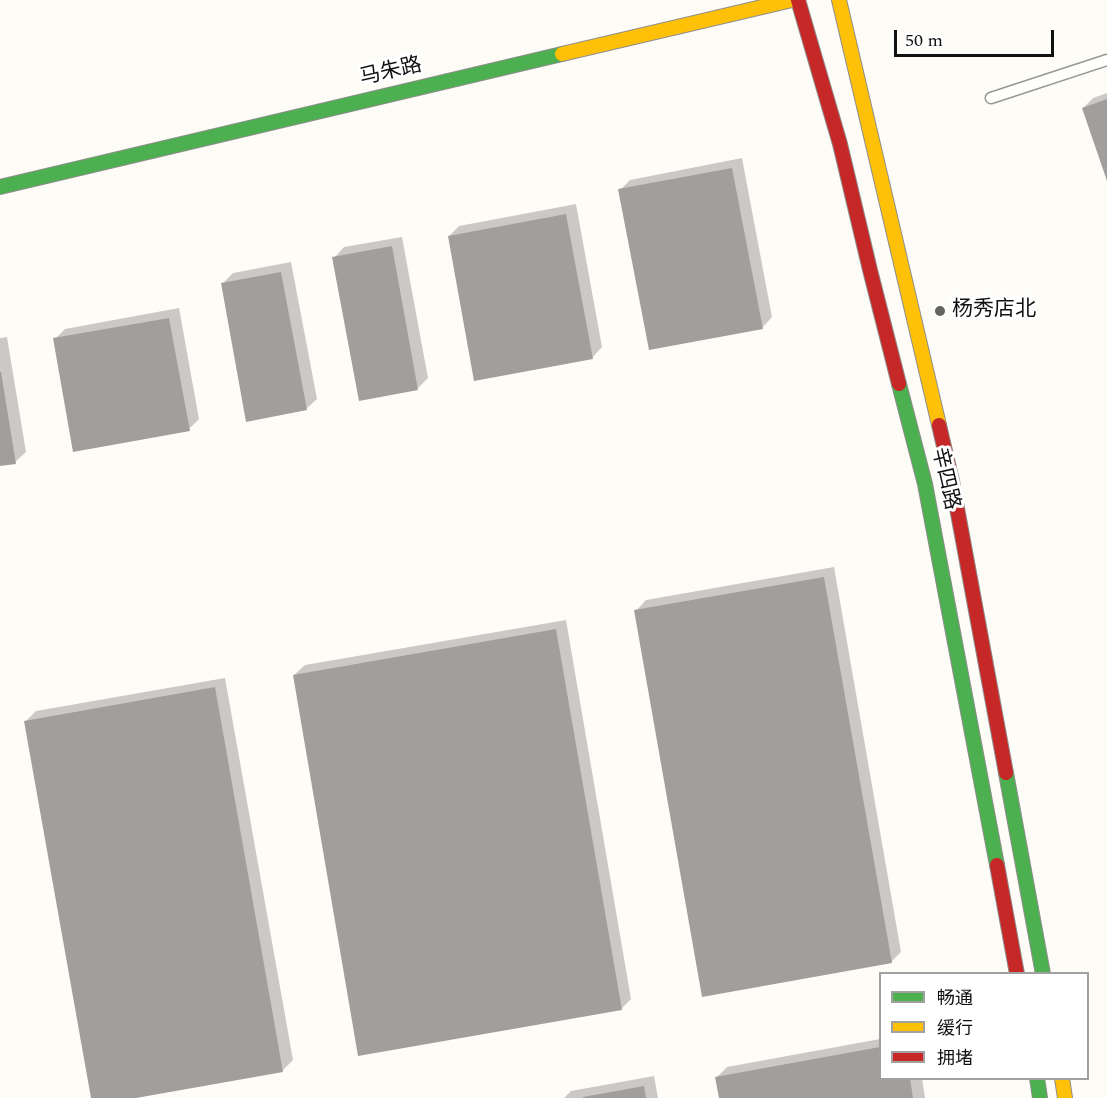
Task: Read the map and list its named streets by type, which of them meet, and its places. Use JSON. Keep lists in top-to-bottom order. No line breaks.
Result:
{"streets":{"main road":["马朱路","辛四路"]},"places":["杨秀店北"],"legend":["畅通","缓行","拥堵"],"scale_bar":"50 m"}
